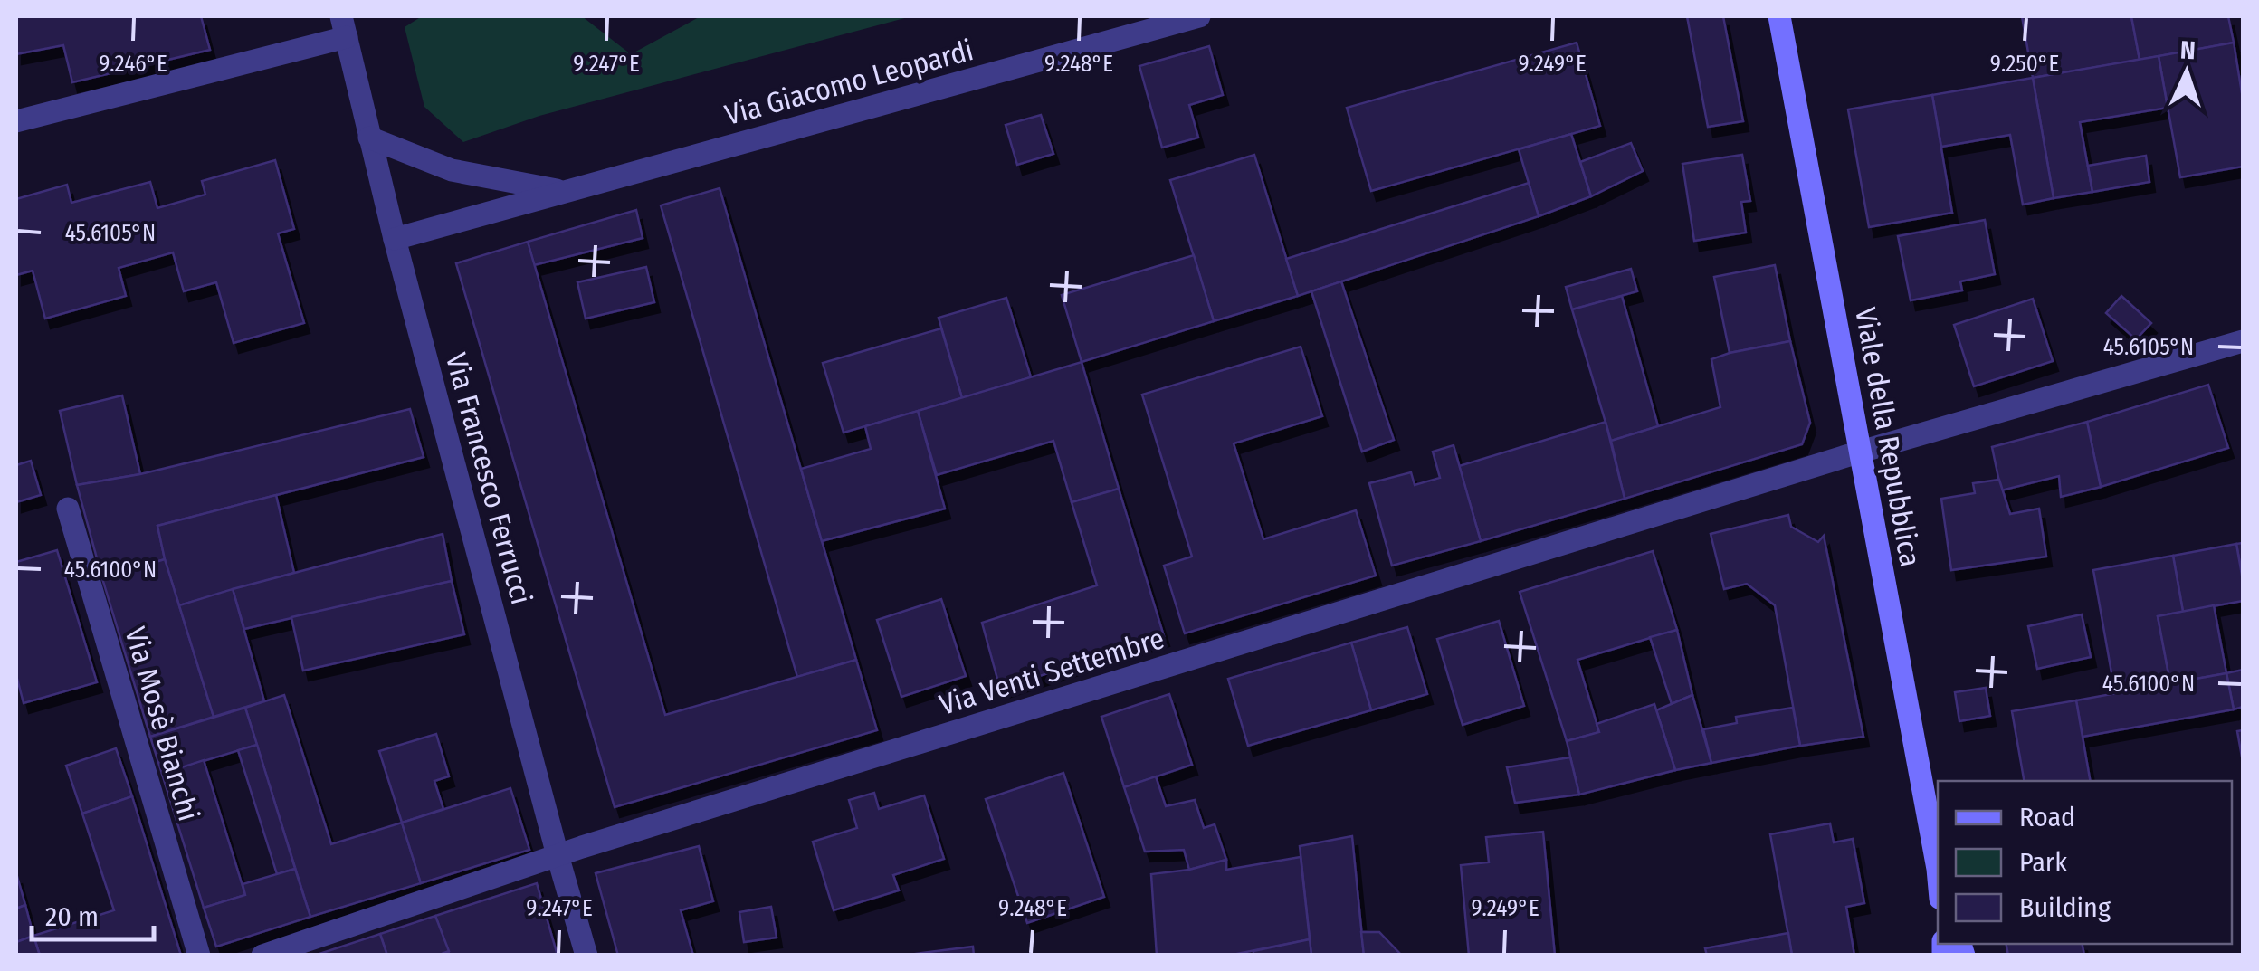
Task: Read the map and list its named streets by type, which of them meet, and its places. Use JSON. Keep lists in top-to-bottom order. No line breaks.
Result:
{"streets":{"street":["Via Giacomo Leopardi","Viale della Repubblica","Via Francesco Ferrucci","Via Venti Settembre","Via Mosè Bianchi"]},"crossings":[["Via Giacomo Leopardi","Via Francesco Ferrucci"],["Viale della Repubblica","Via Venti Settembre"],["Via Francesco Ferrucci","Via Venti Settembre"]],"legend":["Road","Park","Building"],"scale_bar":"20 m","north":"top","coordinates":["9.246°E","9.247°E","9.248°E","9.249°E","9.250°E","45.6105°N","45.6100°N"]}
